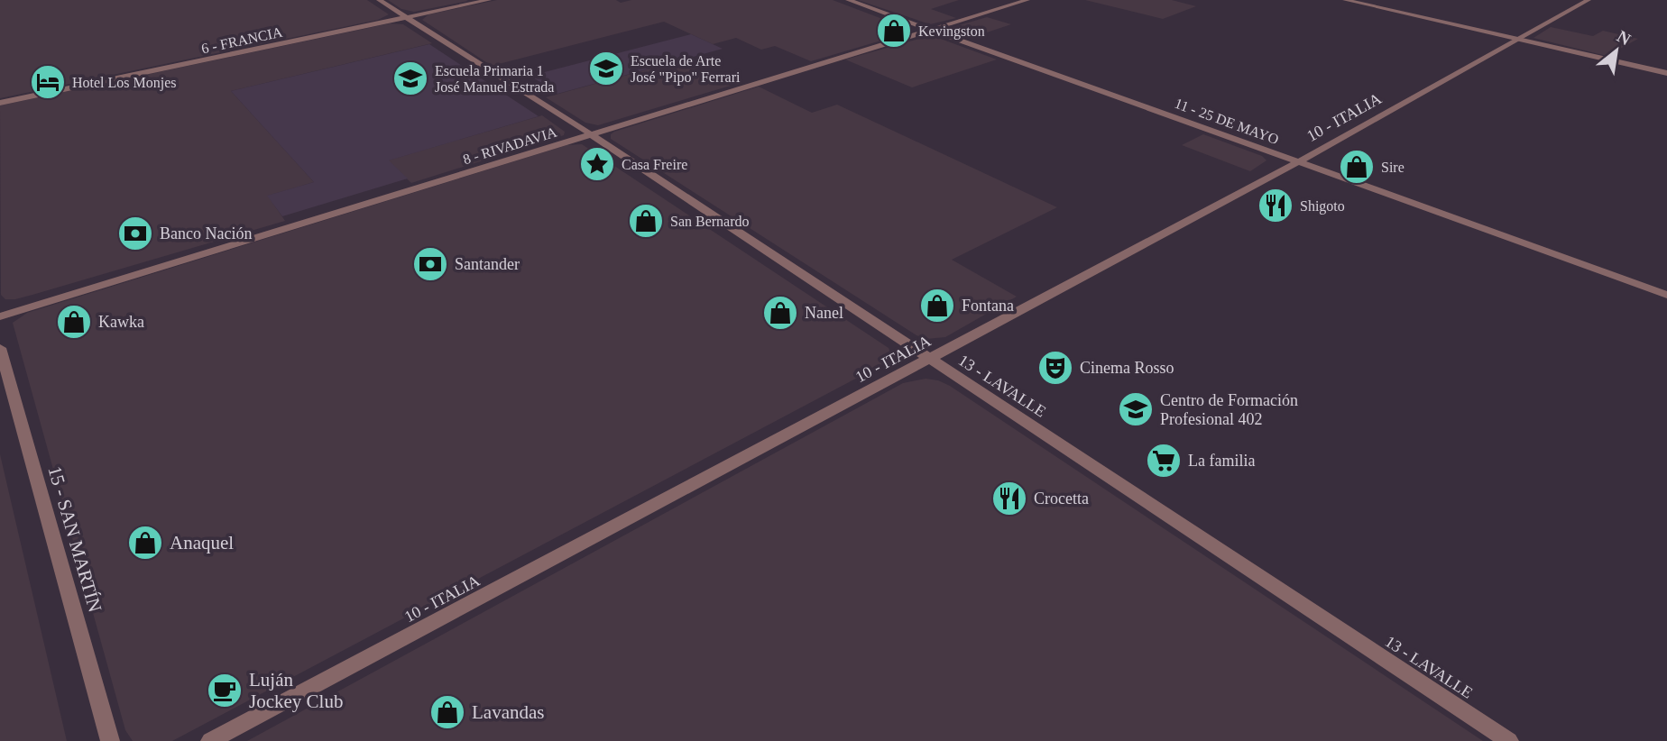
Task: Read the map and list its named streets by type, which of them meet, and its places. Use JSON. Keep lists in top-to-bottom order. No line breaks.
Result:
{"streets":{"street":["6 - FRANCIA","10 - ITALIA","11 - 25 DE MAYO","8 - RIVADAVIA","13 - LAVALLE","15 - SAN MARTÍN"]},"crossings":[["6 - FRANCIA","13 - LAVALLE"],["10 - ITALIA","11 - 25 DE MAYO"],["10 - ITALIA","13 - LAVALLE"],["11 - 25 DE MAYO","8 - RIVADAVIA"],["8 - RIVADAVIA","13 - LAVALLE"]],"places":{"shop":["Kevingston","Sire","San Bernardo","Fontana","Nanel","Kawka","Anaquel","Lavandas"],"school or university":["Escuela de Arte José \"Pipo\" Ferrari","Escuela Primaria 1 José Manuel Estrada","Centro de Formación Profesional 402"],"hotel":["Hotel Los Monjes"],"place":["Casa Freire"],"restaurant":["Shigoto","Crocetta"],"bank":["Banco Nación","Santander"],"theatre":["Cinema Rosso"],"supermarket":["La familia"],"cafe":["Luján Jockey Club"]},"north":"top right"}
